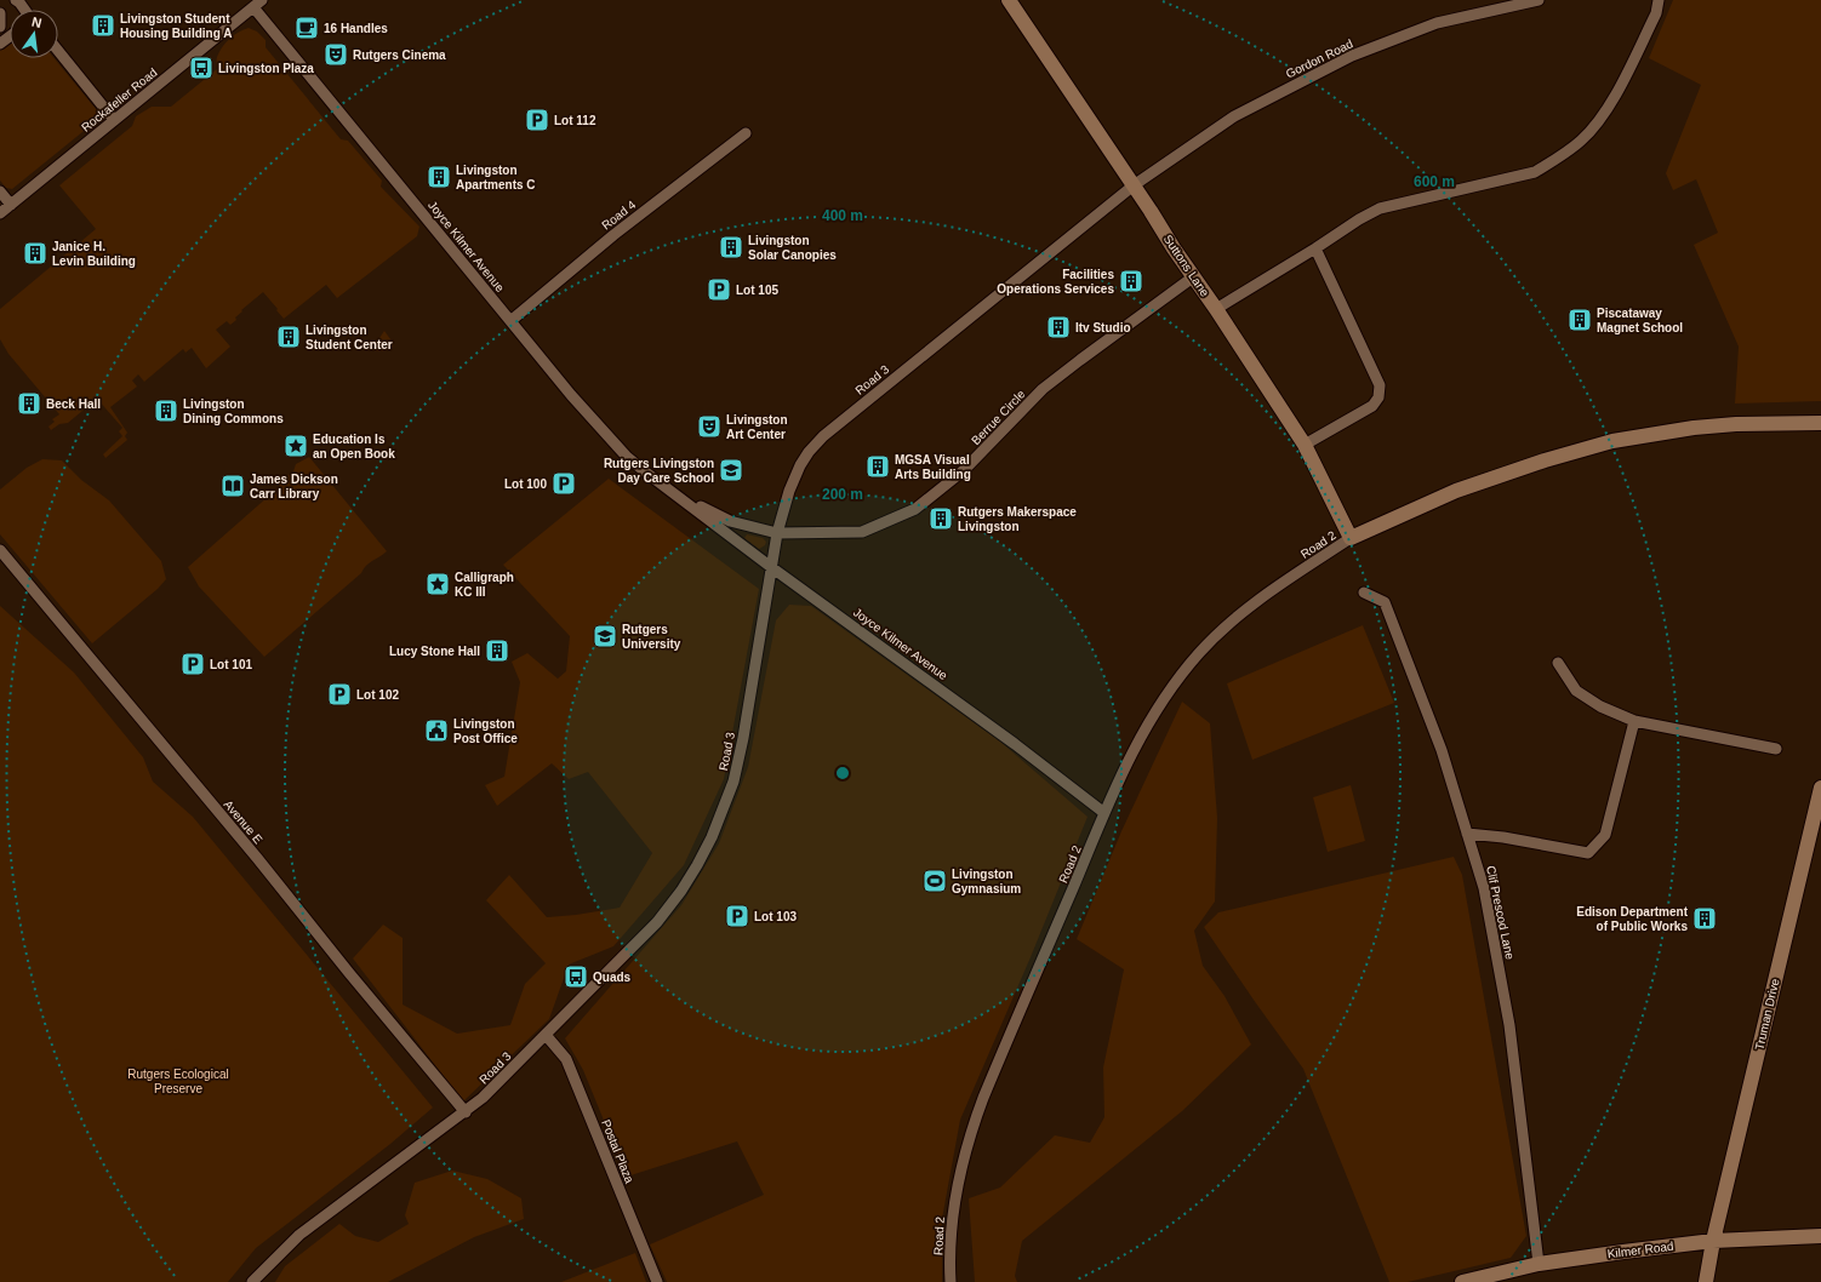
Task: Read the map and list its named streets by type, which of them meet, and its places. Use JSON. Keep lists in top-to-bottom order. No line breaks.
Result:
{"streets":{"street":["Gordon Road","Rockafeller Road","Road 4","Joyce Kilmer Avenue","Suttons Lane","Road 3","Berrue Circle","Road 2","Avenue E","Clif Prescod Lane","Truman Drive","Postal Plaza","Kilmer Road"]},"crossings":[["Gordon Road","Suttons Lane"],["Gordon Road","Road 3"],["Rockafeller Road","Joyce Kilmer Avenue"],["Road 4","Joyce Kilmer Avenue"],["Joyce Kilmer Avenue","Road 3"],["Joyce Kilmer Avenue","Berrue Circle"],["Joyce Kilmer Avenue","Road 2"],["Suttons Lane","Road 3"],["Suttons Lane","Berrue Circle"],["Suttons Lane","Road 2"],["Road 3","Berrue Circle"],["Road 3","Avenue E"],["Road 3","Postal Plaza"],["Clif Prescod Lane","Kilmer Road"],["Truman Drive","Kilmer Road"]],"parks":["Rutgers Ecological Preserve"],"places":{"building":["Livingston Student Housing Building A","Livingston Apartments C","Livingston Solar Canopies","Janice H. Levin Building","Facilities Operations Services","Piscataway Magnet School","Itv Studio","Livingston Student Center","Beck Hall","Livingston Dining Commons","MGSA Visual Arts Building","Rutgers Makerspace Livingston","Lucy Stone Hall","Edison Department of Public Works"],"cafe":["16 Handles"],"theatre":["Rutgers Cinema","Livingston Art Center"],"bus stop":["Livingston Plaza","Quads"],"parking":["Lot 112","Lot 105","Lot 100","Lot 101","Lot 102","Lot 103"],"place":["Education Is an Open Book","Calligraph KC III"],"school or university":["Rutgers Livingston Day Care School","Rutgers University"],"library":["James Dickson Carr Library"],"public building":["Livingston Post Office"],"sports":["Livingston Gymnasium"]},"north":"top","rings":["600 m","400 m","200 m"]}
